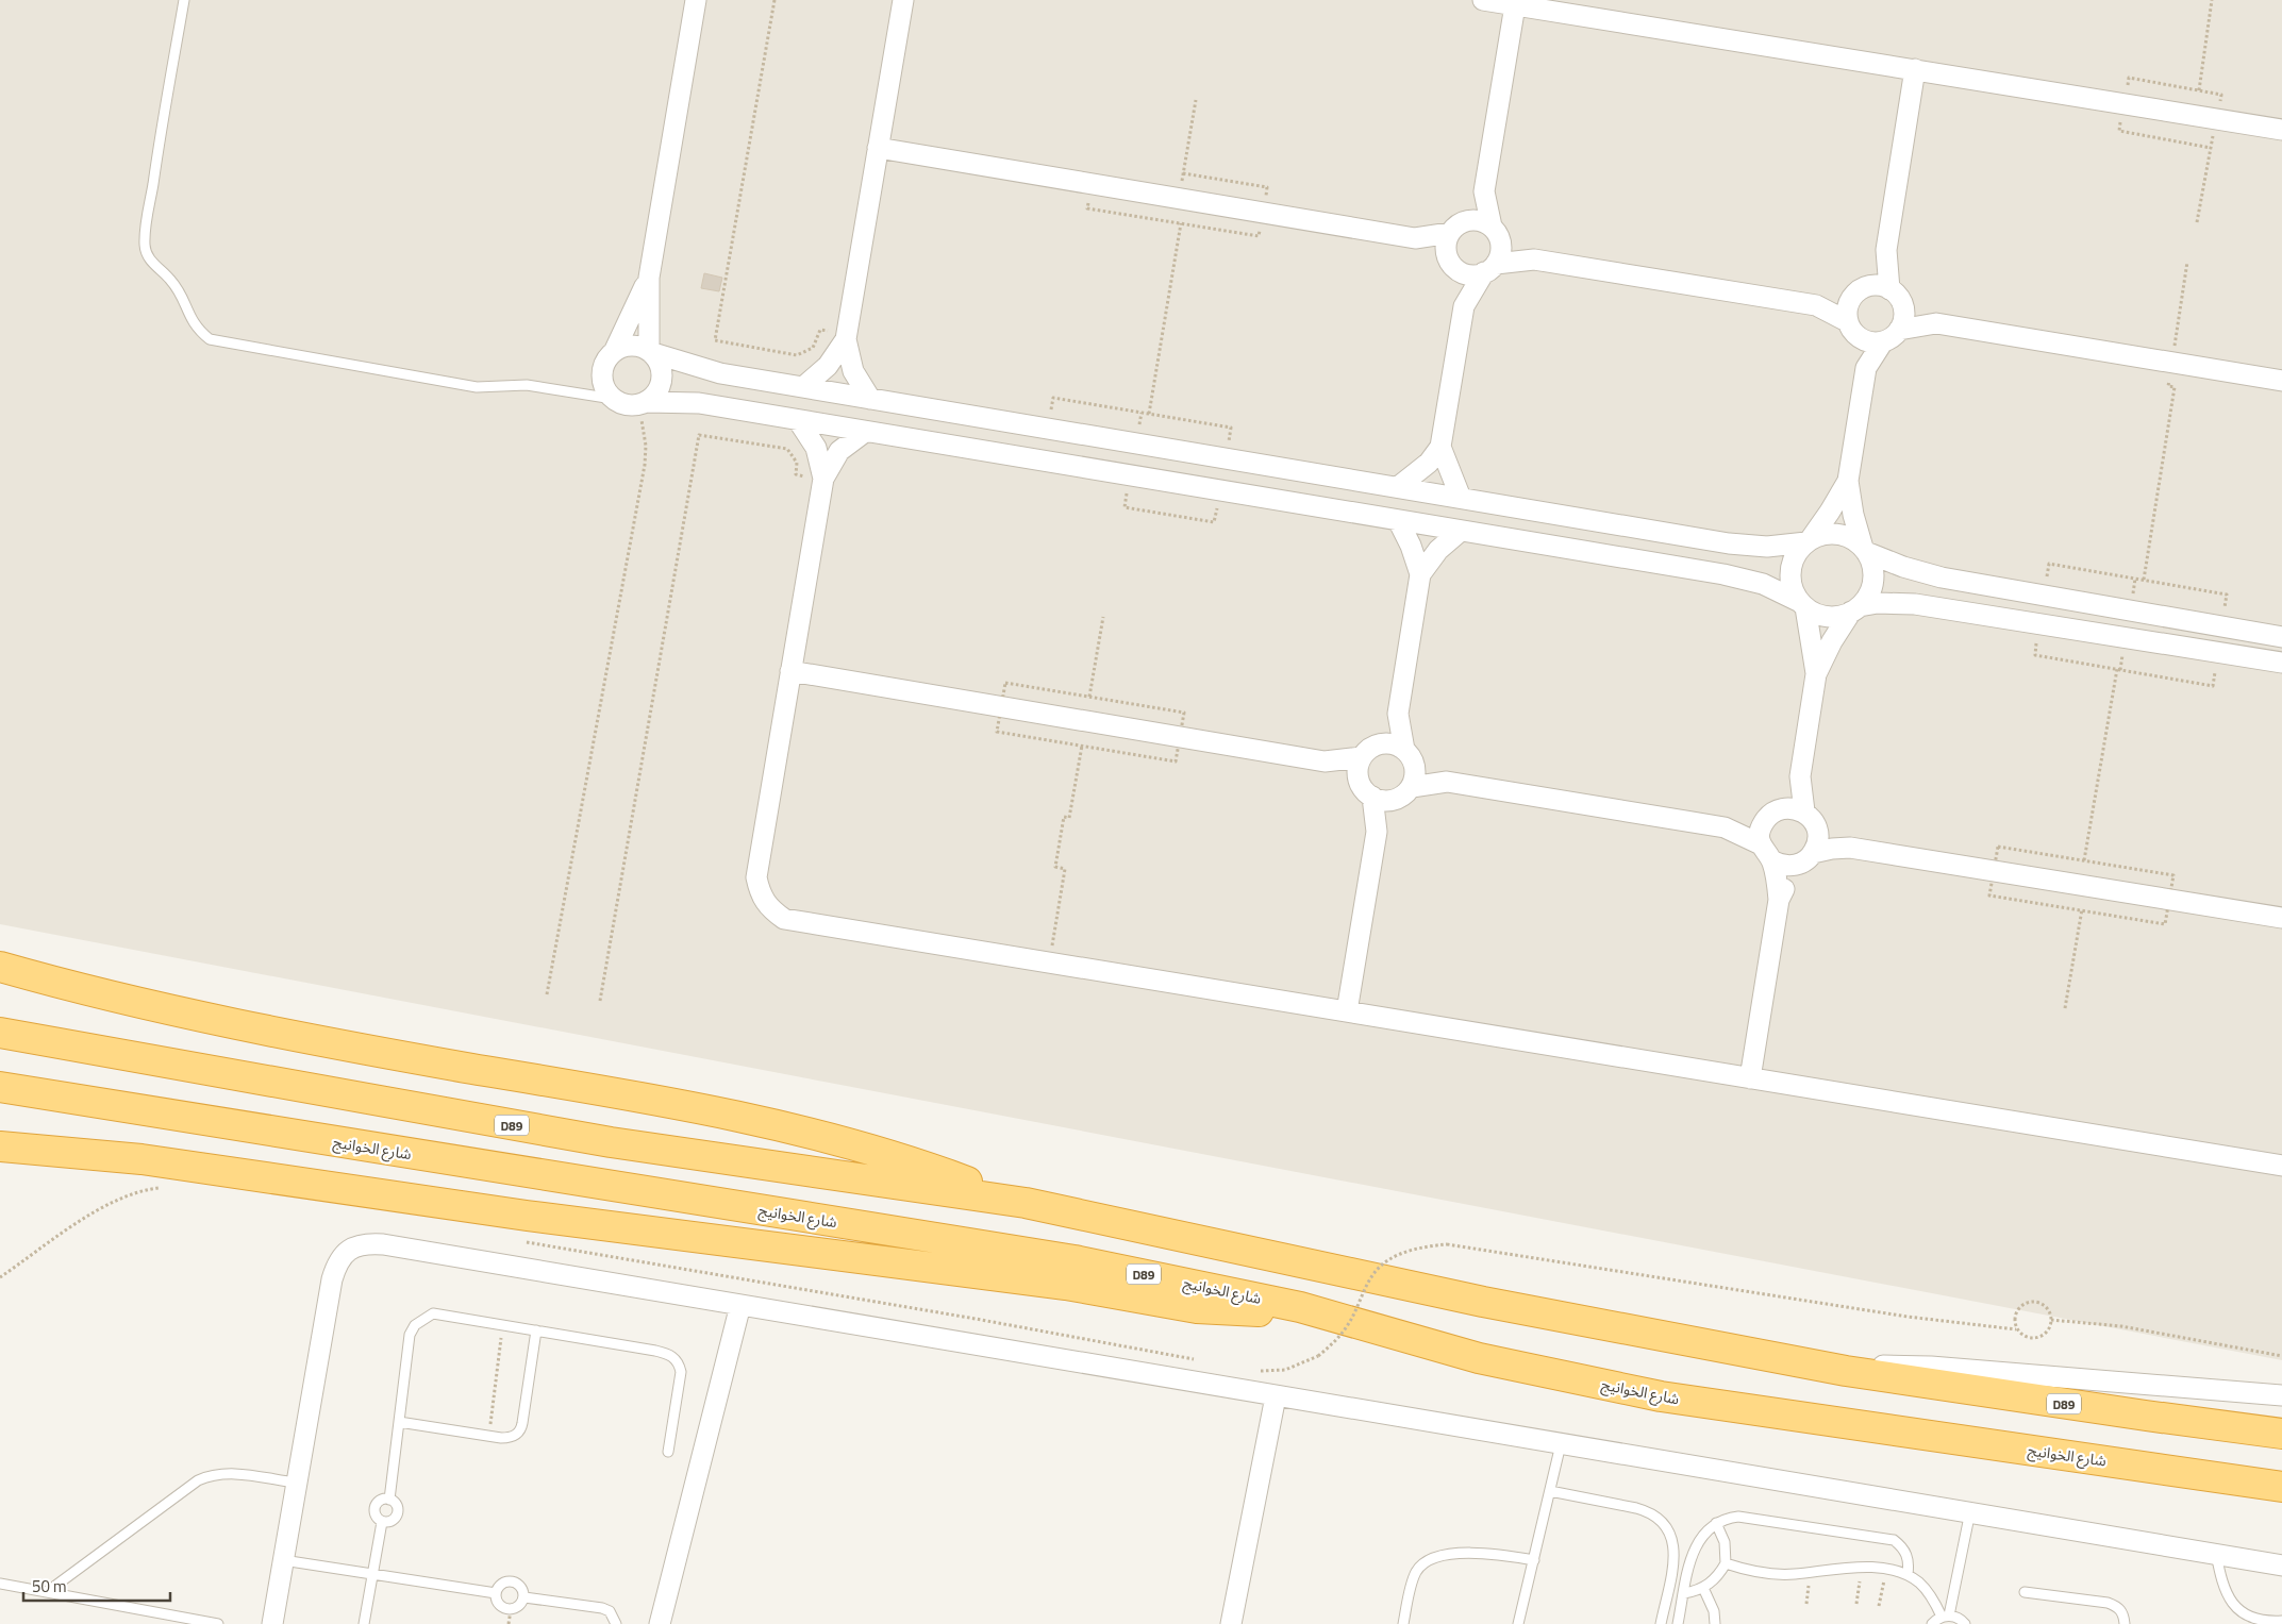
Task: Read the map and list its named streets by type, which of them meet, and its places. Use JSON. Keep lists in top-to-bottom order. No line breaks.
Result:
{"streets":{"highway":["D89","شارع الخوانيج"]},"scale_bar":"50 m"}
